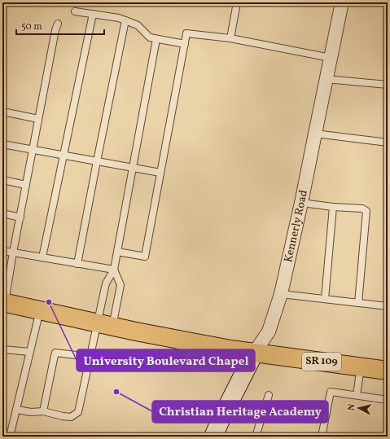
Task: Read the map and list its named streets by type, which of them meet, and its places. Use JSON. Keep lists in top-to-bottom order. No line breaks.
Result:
{"streets":{"main road":["SR 109"],"street":["Kennerly Road"]},"crossings":[["Kennerly Road","SR 109"]],"places":["University Boulevard Chapel","Christian Heritage Academy"],"scale_bar":"50 m","north":"left"}
